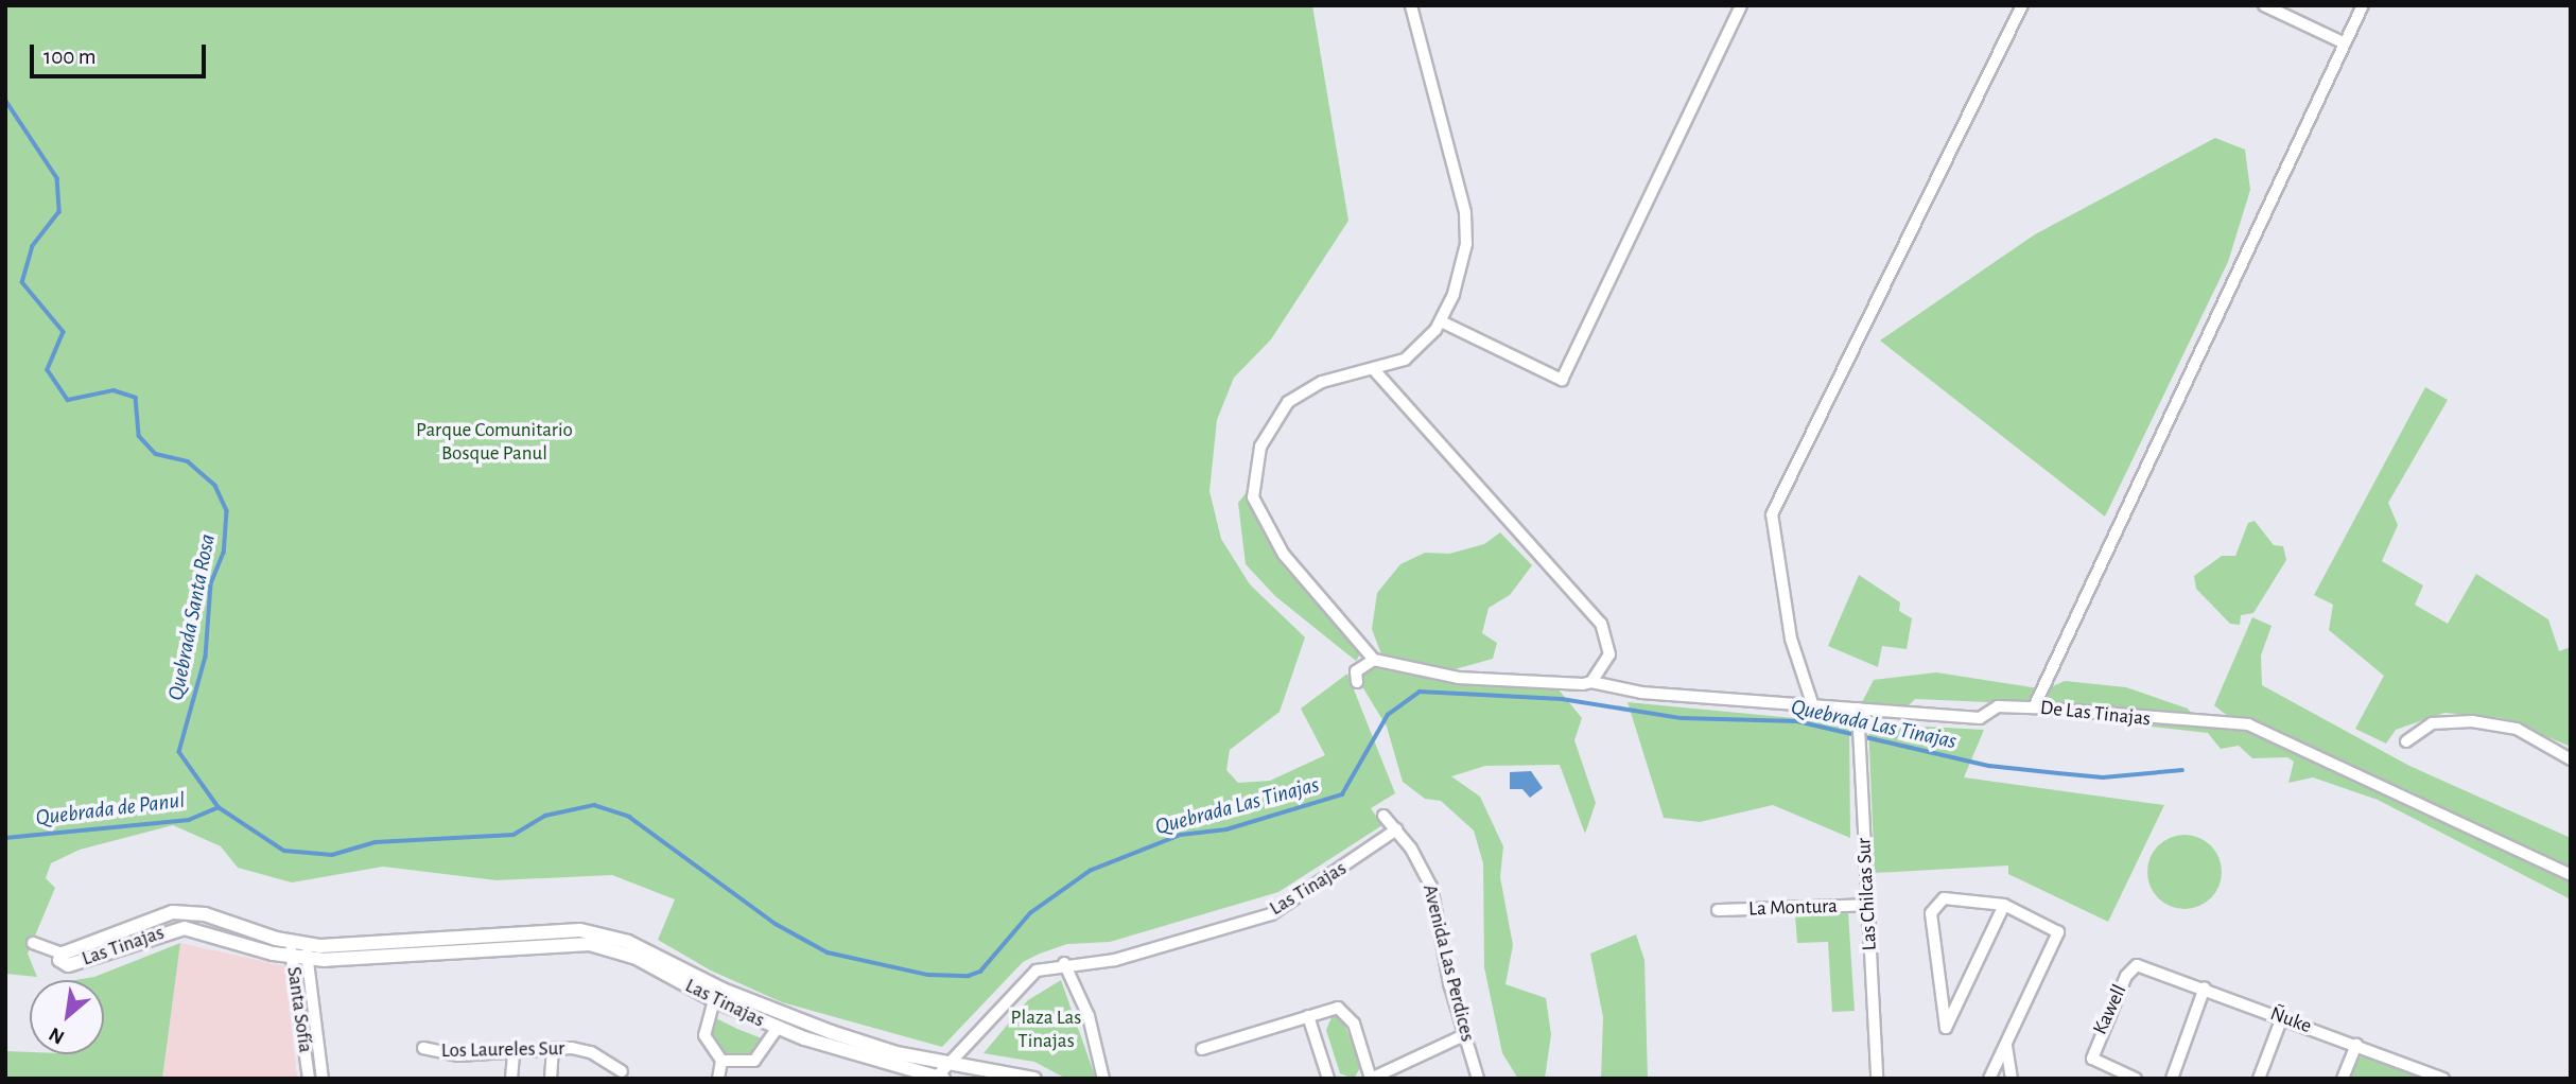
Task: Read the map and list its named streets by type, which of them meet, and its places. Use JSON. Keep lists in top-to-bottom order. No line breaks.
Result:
{"streets":{"street":["De Las Tinajas","Las Tinajas","Las Chilcas Sur","La Montura","Avenida Las Perdices","Santa Sofía","Kawell","Ñuke","Los Laureles Sur"]},"crossings":[["De Las Tinajas","Las Chilcas Sur"],["Las Tinajas","Avenida Las Perdices"],["Las Tinajas","Santa Sofía"],["Las Chilcas Sur","La Montura"],["Kawell","Ñuke"]],"water":["Quebrada Santa Rosa","Quebrada Las Tinajas","Quebrada de Panul"],"parks":["Parque Comunitario Bosque Panul","Plaza Las Tinajas"],"scale_bar":"100 m","north":"bottom left"}
